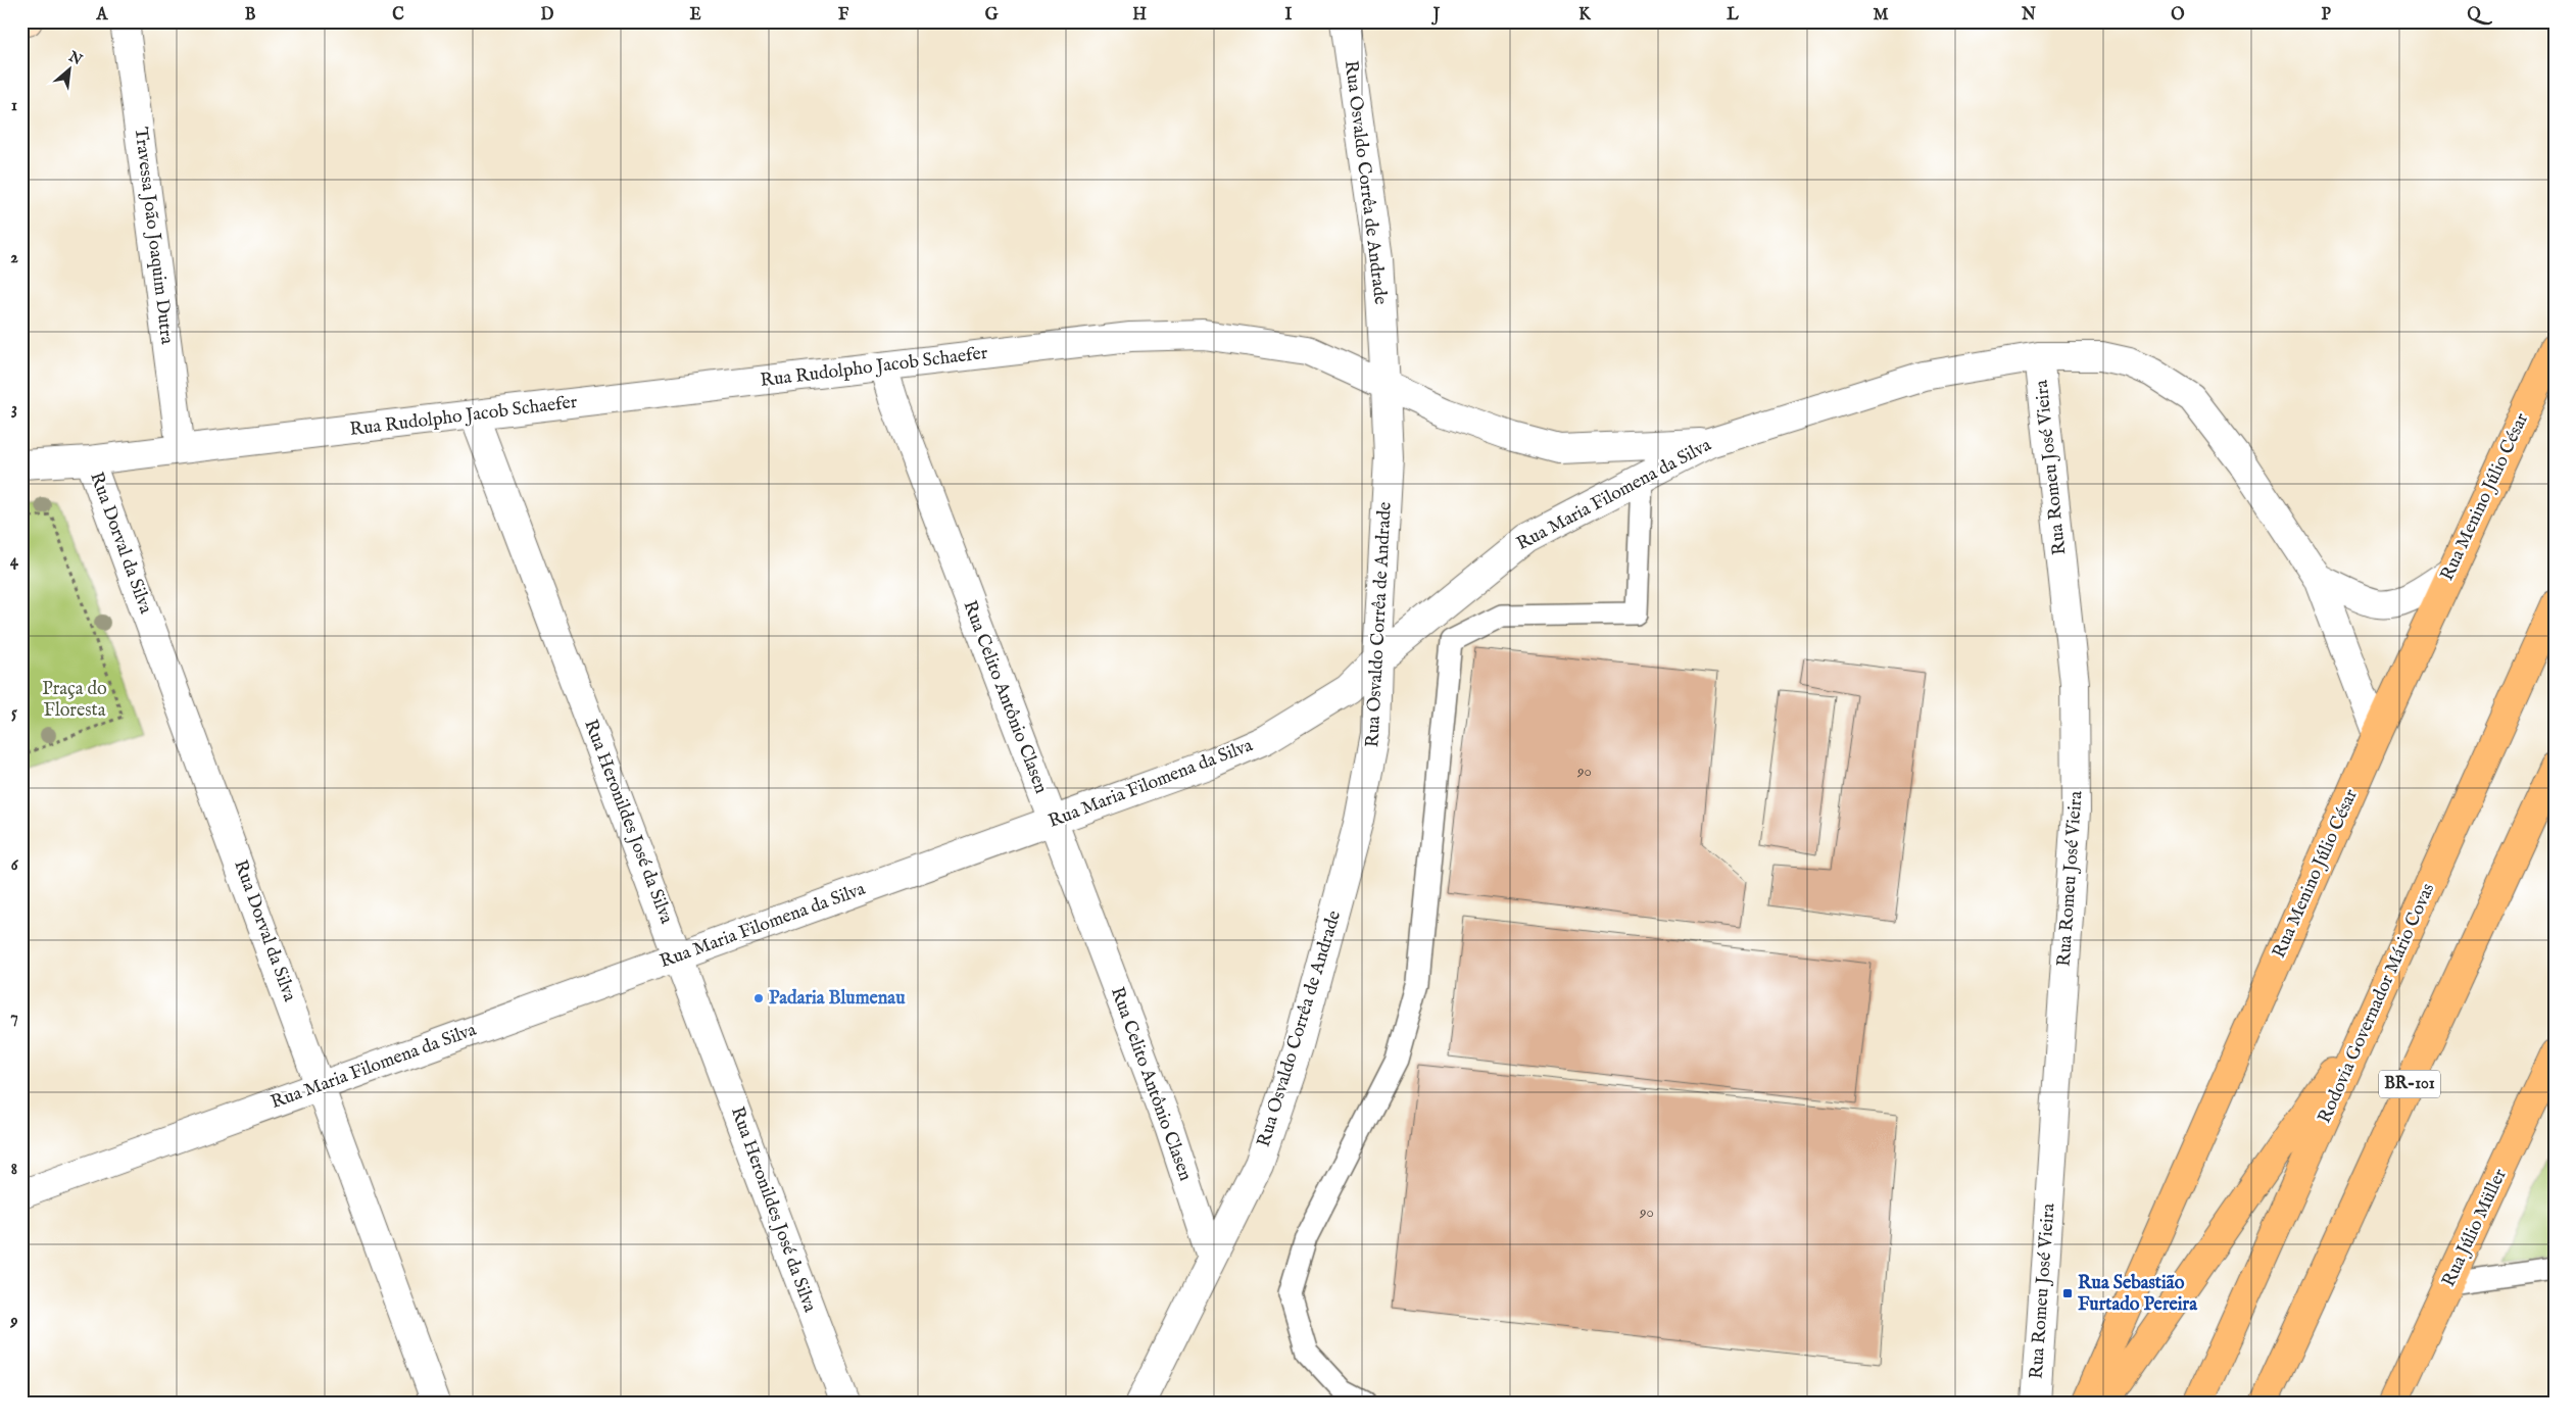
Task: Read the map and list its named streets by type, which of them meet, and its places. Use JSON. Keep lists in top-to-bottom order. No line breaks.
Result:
{"streets":{"main road":["Rua Menino Júlio César","Rodovia Governador Mário Covas","BR-101","Rua Júlio Müller"],"street":["Rua Osvaldo Corrêa de Andrade","Travessa João Joaquim Dutra","Rua Rudolpho Jacob Schaefer","Rua Romeu José Vieira","Rua Maria Filomena da Silva","Rua Dorval da Silva","Rua Celito Antônio Clasen","Rua Heronildes José da Silva"]},"crossings":[["Rua Osvaldo Corrêa de Andrade","Rua Rudolpho Jacob Schaefer"],["Rua Osvaldo Corrêa de Andrade","Rua Maria Filomena da Silva"],["Rua Osvaldo Corrêa de Andrade","Rua Celito Antônio Clasen"],["Travessa João Joaquim Dutra","Rua Rudolpho Jacob Schaefer"],["Rua Rudolpho Jacob Schaefer","Rua Maria Filomena da Silva"],["Rua Rudolpho Jacob Schaefer","Rua Dorval da Silva"],["Rua Rudolpho Jacob Schaefer","Rua Celito Antônio Clasen"],["Rua Rudolpho Jacob Schaefer","Rua Heronildes José da Silva"],["Rua Romeu José Vieira","Rua Maria Filomena da Silva"],["Rua Maria Filomena da Silva","Rua Menino Júlio César"],["Rua Maria Filomena da Silva","Rua Dorval da Silva"],["Rua Maria Filomena da Silva","Rua Celito Antônio Clasen"],["Rua Maria Filomena da Silva","Rua Heronildes José da Silva"]],"parks":["Praça do Floresta"],"places":{"other":["Padaria Blumenau"],"transit":["Rua Sebastião Furtado Pereira"]},"house_numbers":["90","90"],"north":"top right","grid":{"columns":["A","B","C","D","E","F","G","H","I","J","K","L","M","N","O","P","Q"],"rows":["1","2","3","4","5","6","7","8","9"]}}
